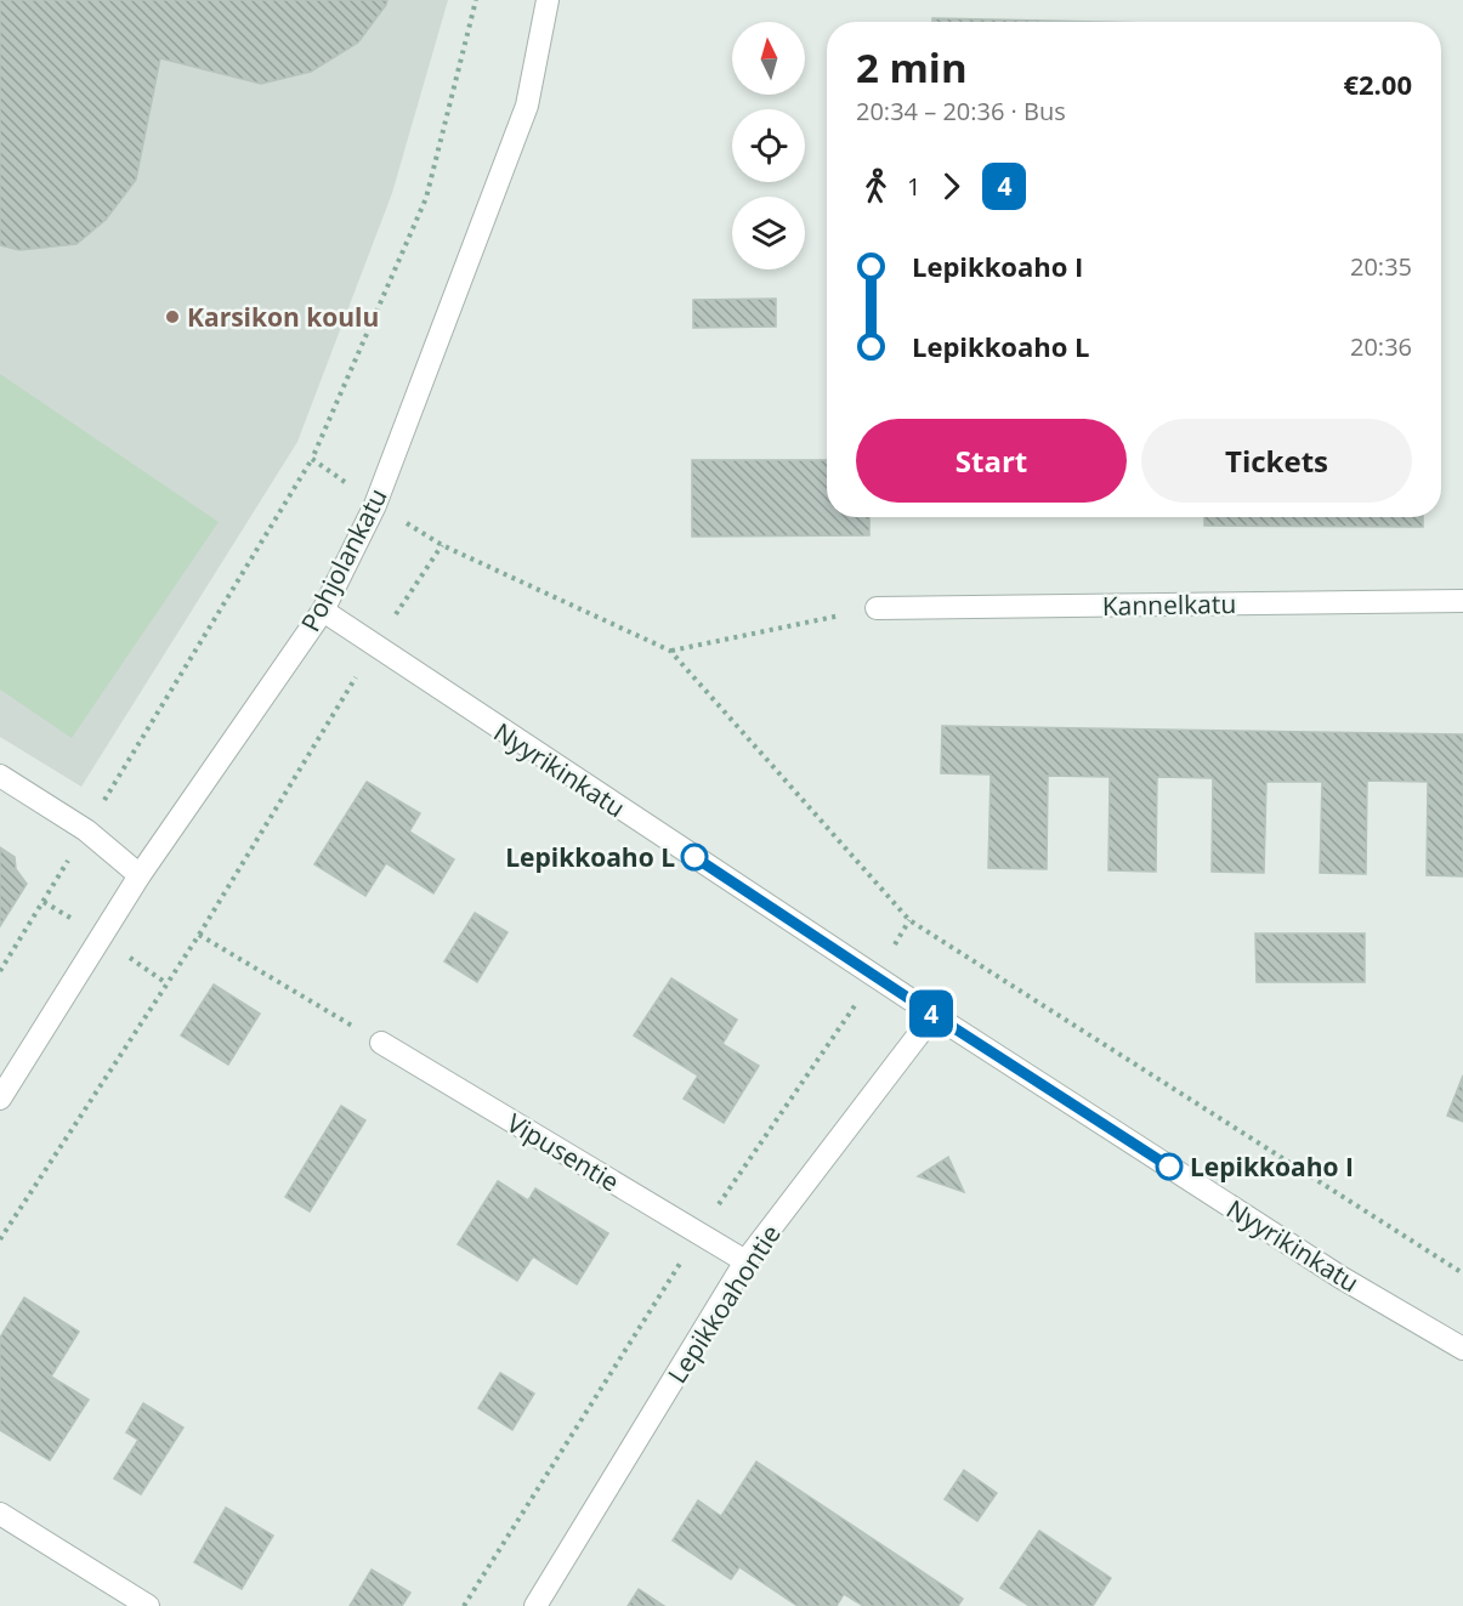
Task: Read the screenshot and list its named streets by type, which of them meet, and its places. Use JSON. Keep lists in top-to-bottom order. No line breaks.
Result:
{"streets":{"street":["Pohjolankatu","Kannelkatu","Nyyrikinkatu","Vipusentie","Lepikkoahontie"]},"crossings":[["Pohjolankatu","Nyyrikinkatu"],["Nyyrikinkatu","Lepikkoahontie"],["Vipusentie","Lepikkoahontie"]],"places":["Karsikon koulu","Lepikkoaho L","Lepikkoaho I"],"lines":["bus line 4"],"north":"top","page":{"on_map":"4","heading":["2 min","20:34 – 20:36 · Bus","€2.00"],"legs":["1","4"],"list":[{"name":"Lepikkoaho I","value":"20:35"},{"name":"Lepikkoaho L","value":"20:36"}],"buttons":["Start","Tickets"]}}
